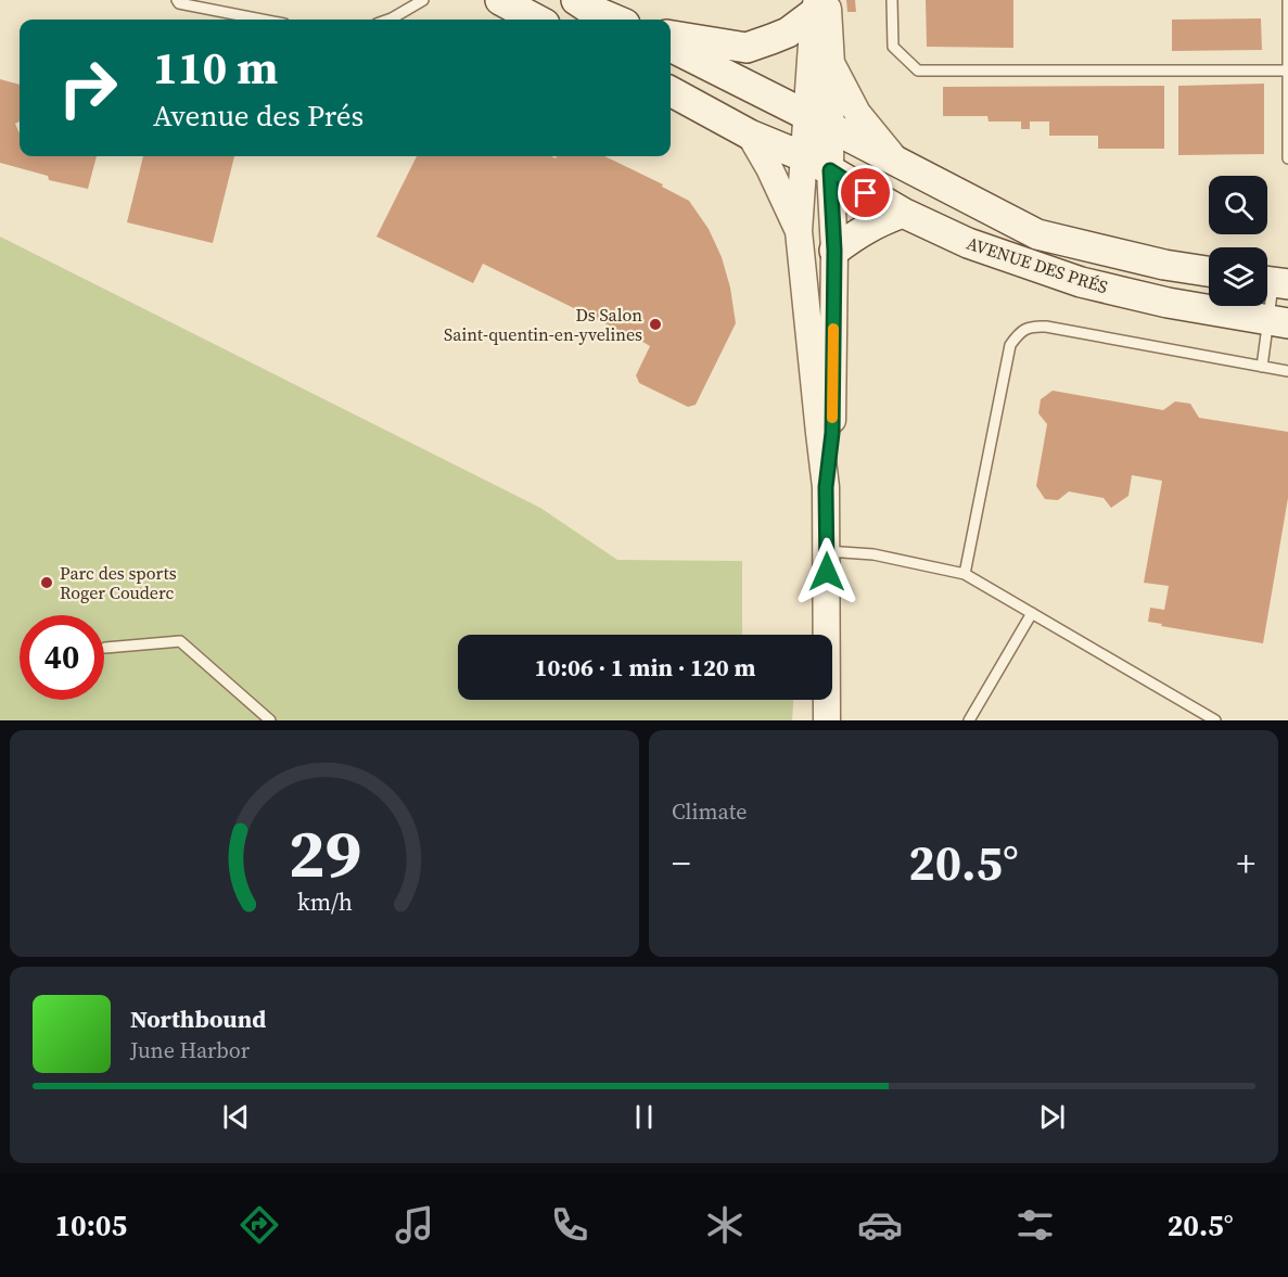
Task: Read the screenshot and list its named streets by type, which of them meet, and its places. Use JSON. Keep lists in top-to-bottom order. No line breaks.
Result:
{"streets":{"main road":["AVENUE DES PRÉS"]},"places":["Ds Salon Saint-quentin-en-yvelines","Parc des sports Roger Couderc"],"page":{"turn":["110 m","Avenue des Prés"],"limit":"40","trip":"10:06 · 1 min · 120 m","tile":"Climate","heat":["−","20.5°","+"],"song":["Northbound","June Harbor"],"tabs":["10:05","20.5°"],"gauge":["29","km/h"]}}
